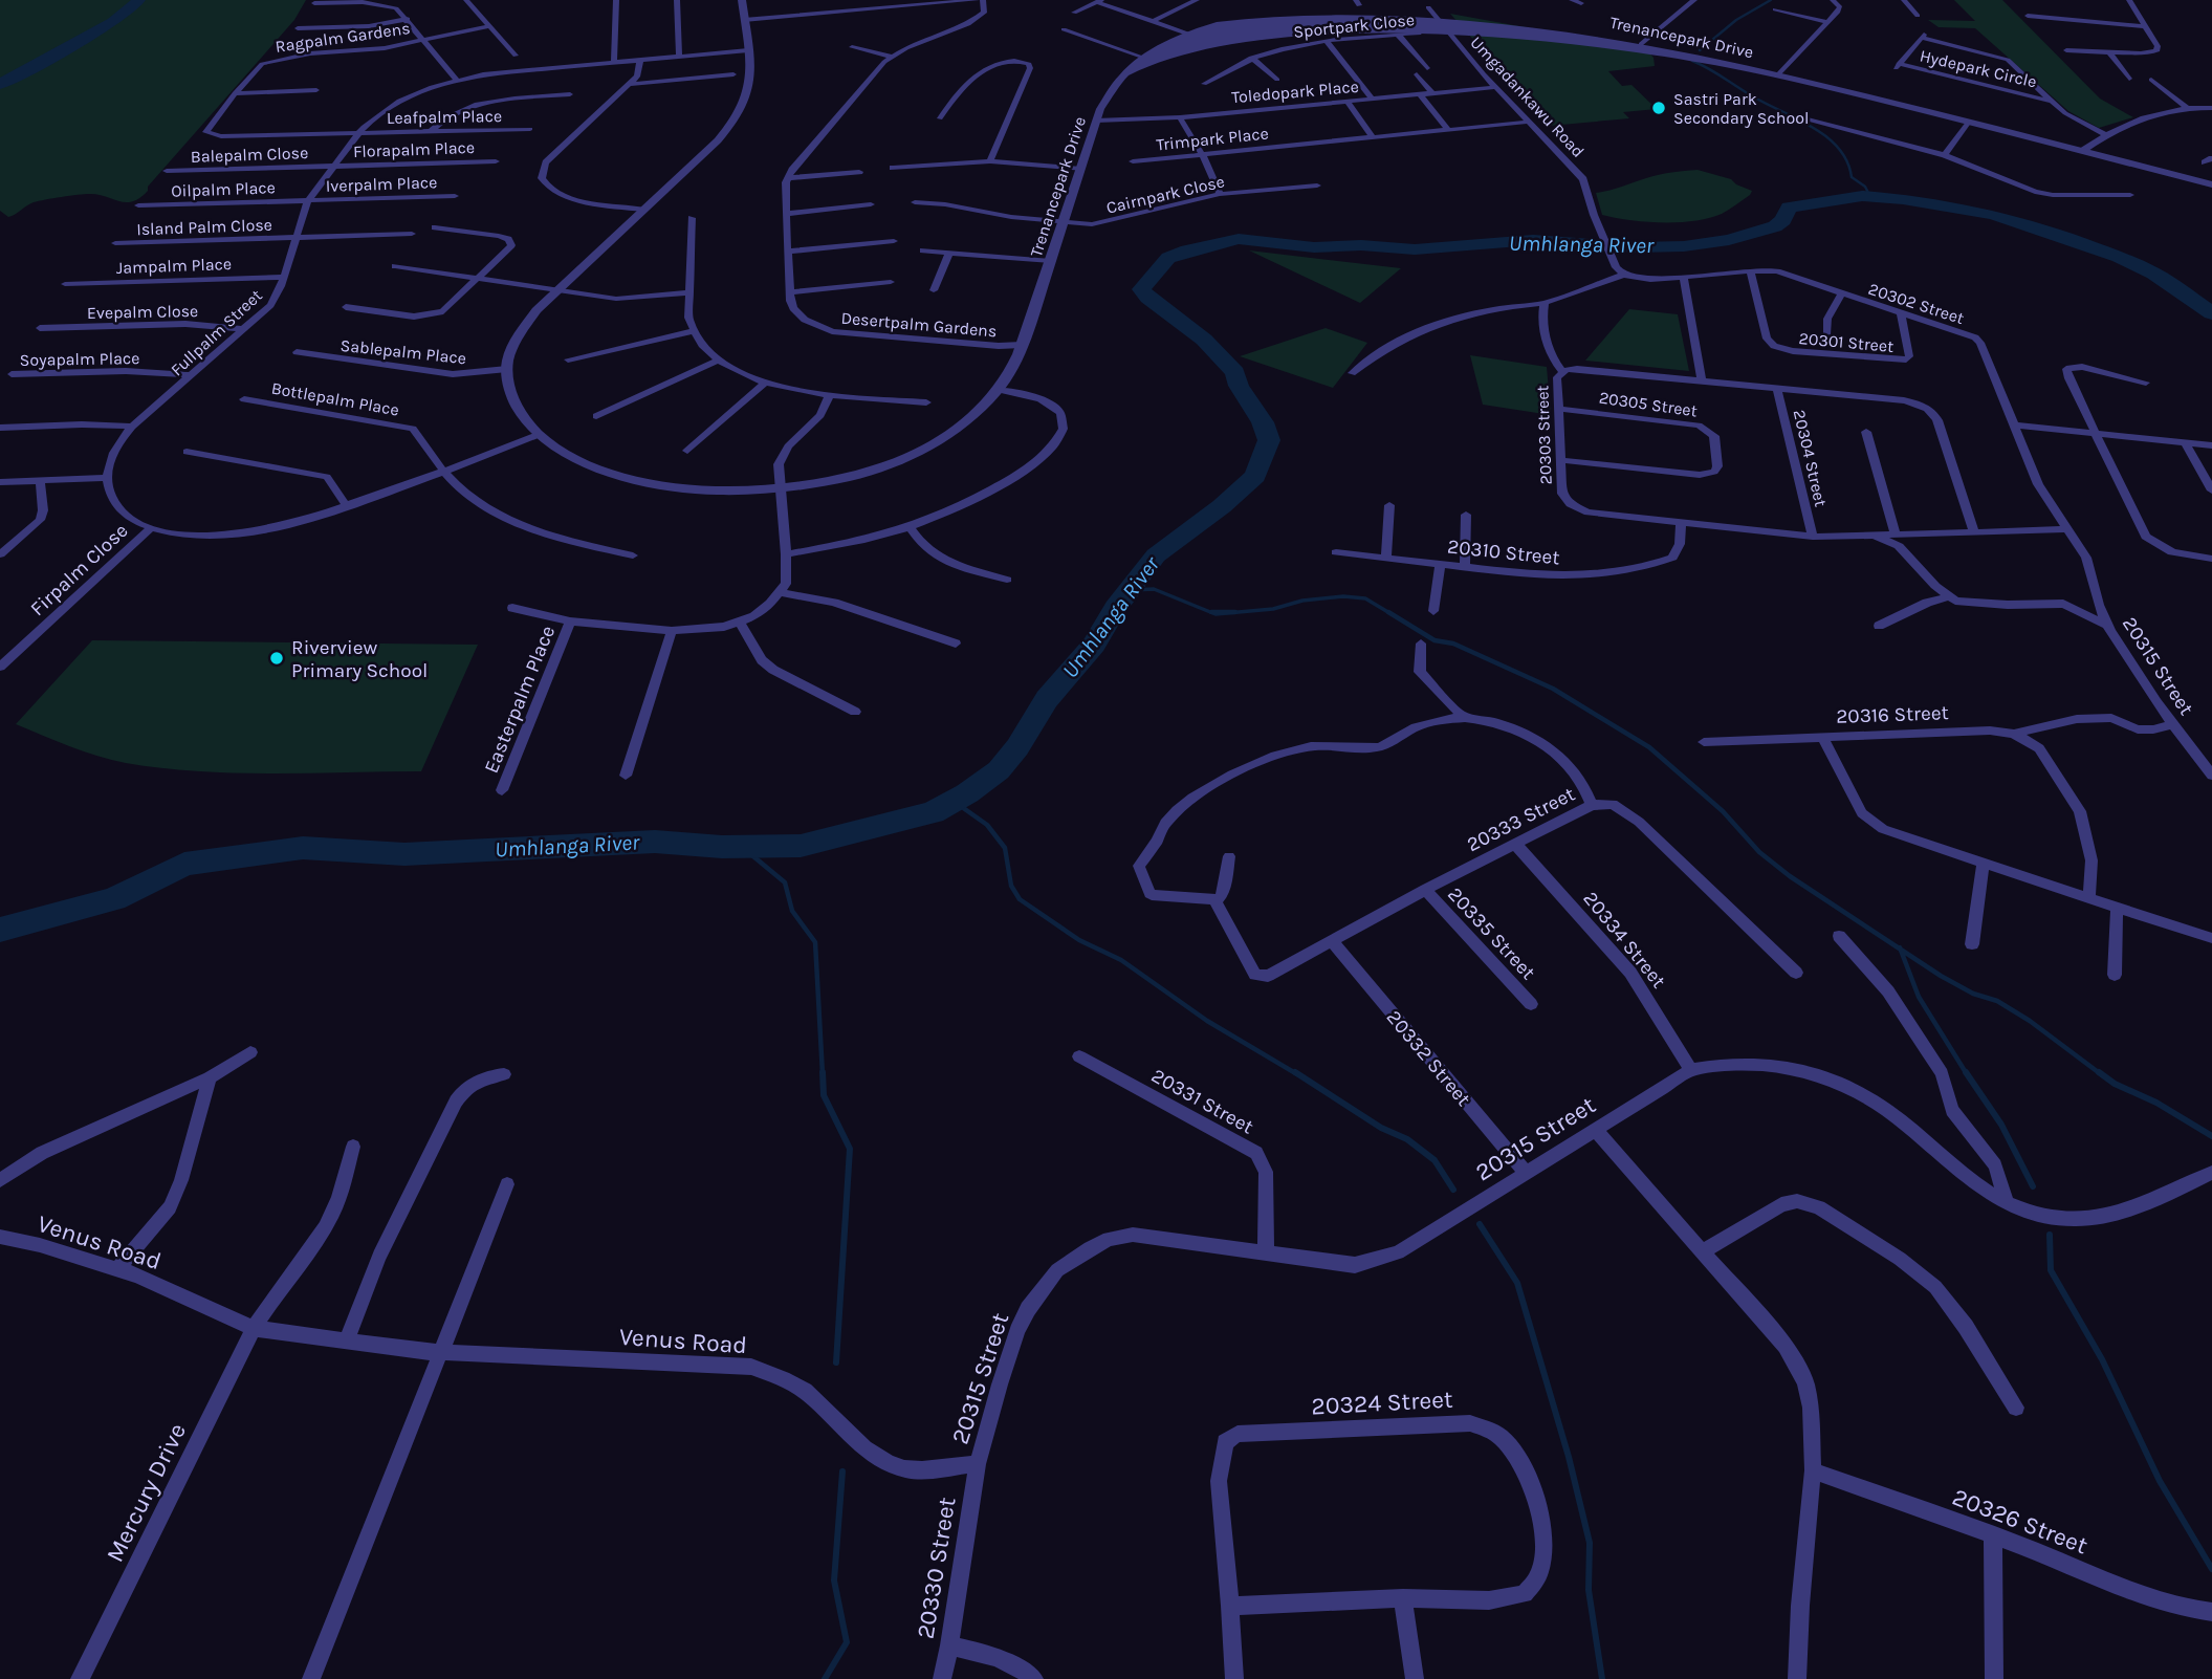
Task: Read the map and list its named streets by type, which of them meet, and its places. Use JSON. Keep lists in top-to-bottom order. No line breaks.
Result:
{"streets":{"street":["Sportpark Close","Ragpalm Gardens","Trenancepark Drive","Hydepark Circle","Toledopark Place","Umgadankawu Road","Leafpalm Place","Trimpark Place","Florapalm Place","Balepalm Close","Iverpalm Place","Oilpalm Place","Cairnpark Close","Island Palm Close","Jampalm Place","20302 Street","Evepalm Close","Desertpalm Gardens","Fullpalm Street","20301 Street","Sablepalm Place","Soyapalm Place","Bottlepalm Place","20305 Street","20303 Street","20304 Street","20310 Street","Firpalm Close","20315 Street","Easterpalm Place","20316 Street","20333 Street","20335 Street","20334 Street","20332 Street","20331 Street","Venus Road","20324 Street","Mercury Drive","20326 Street","20330 Street"]},"crossings":[["Ragpalm Gardens","Leafpalm Place"],["Ragpalm Gardens","Fullpalm Street"],["Trenancepark Drive","Toledopark Place"],["Trenancepark Drive","Umgadankawu Road"],["Trenancepark Drive","Cairnpark Close"],["Trenancepark Drive","Desertpalm Gardens"],["Trenancepark Drive","Sablepalm Place"],["Toledopark Place","Umgadankawu Road"],["Leafpalm Place","Fullpalm Street"],["Florapalm Place","Balepalm Close"],["Florapalm Place","Fullpalm Street"],["Balepalm Close","Fullpalm Street"],["Iverpalm Place","Oilpalm Place"],["Iverpalm Place","Fullpalm Street"],["Oilpalm Place","Fullpalm Street"],["Island Palm Close","Fullpalm Street"],["Jampalm Place","Fullpalm Street"],["20302 Street","20301 Street"],["20302 Street","20303 Street"],["20302 Street","20315 Street"],["Evepalm Close","Fullpalm Street"],["Fullpalm Street","Soyapalm Place"],["20305 Street","20303 Street"],["20303 Street","20304 Street"],["20303 Street","20310 Street"],["20303 Street","20315 Street"],["20315 Street","20334 Street"],["20315 Street","20332 Street"],["20315 Street","20331 Street"],["20315 Street","Venus Road"],["20315 Street","20330 Street"],["20333 Street","20335 Street"],["20333 Street","20334 Street"],["20333 Street","20332 Street"],["Venus Road","Mercury Drive"],["Venus Road","20330 Street"]],"water":["Umhlanga River"],"places":["Sastri Park Secondary School","Riverview Primary School"]}
